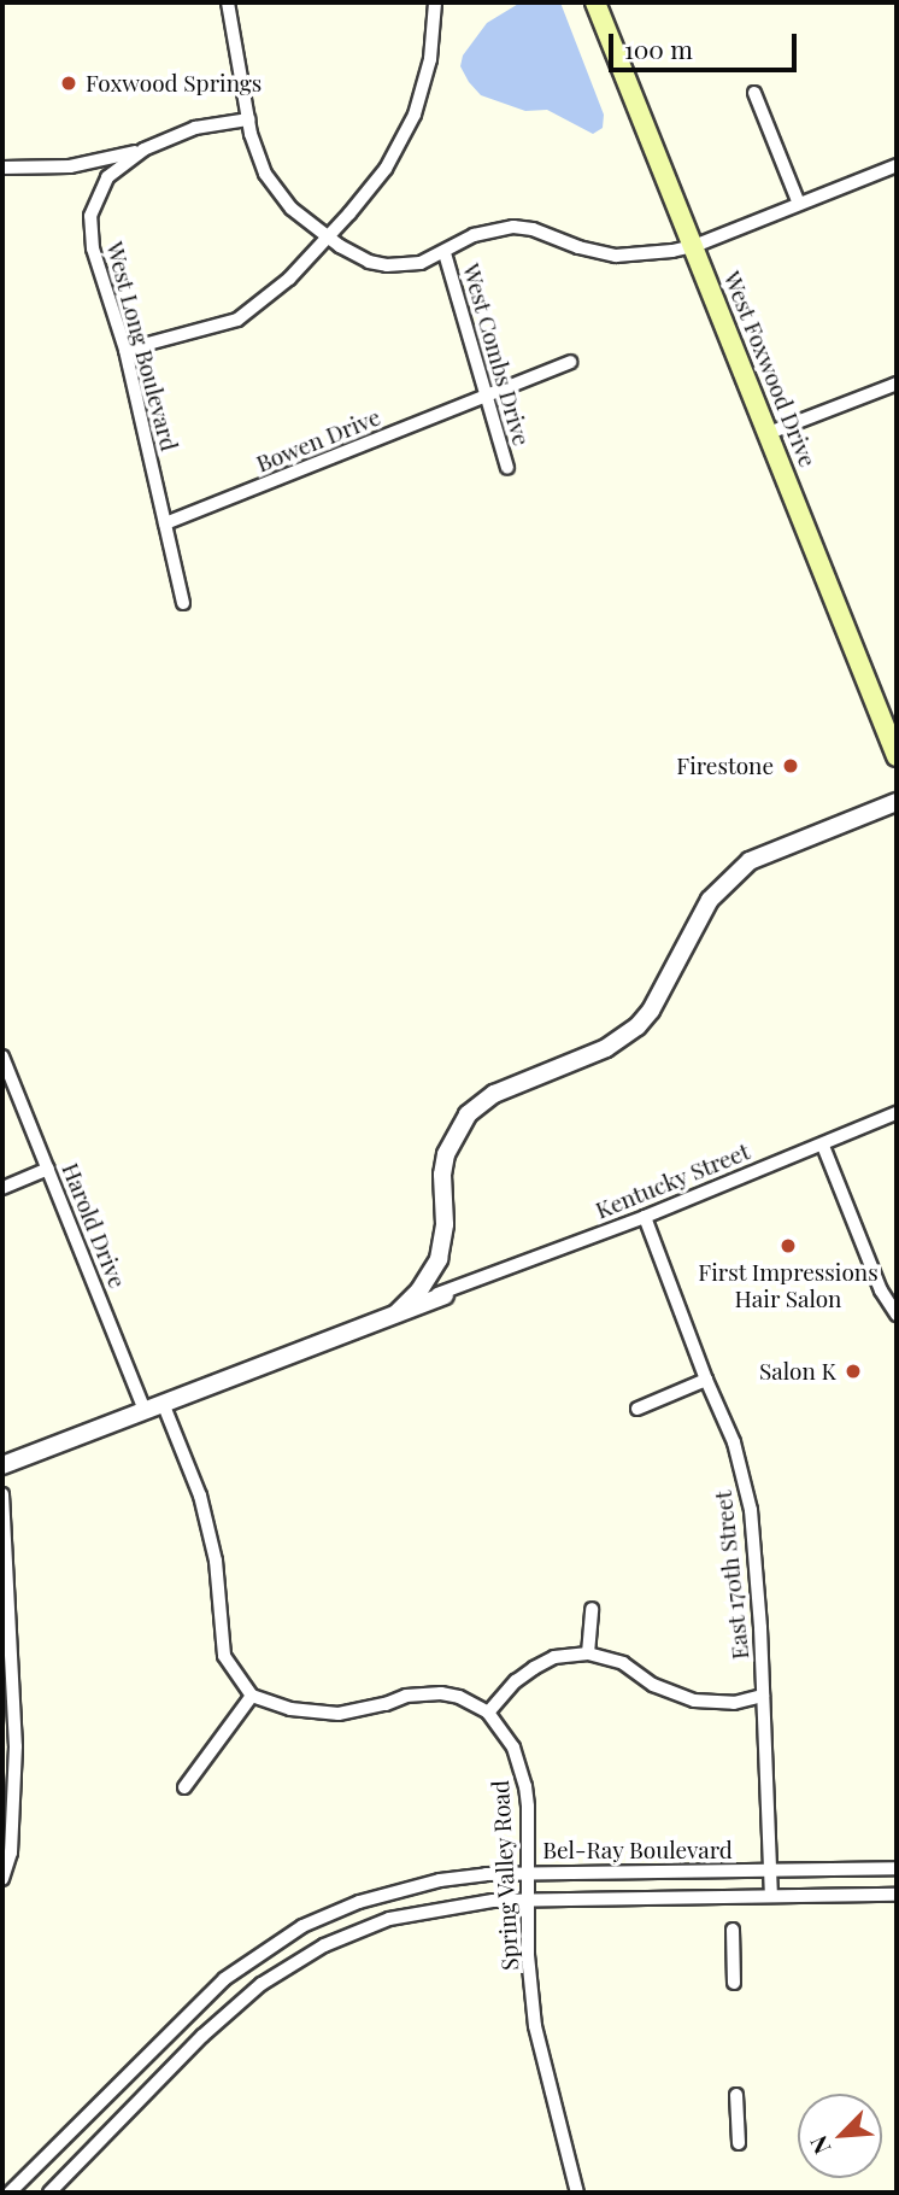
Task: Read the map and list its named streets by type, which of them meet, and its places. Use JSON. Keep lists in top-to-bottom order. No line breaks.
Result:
{"streets":{"main road":["West Foxwood Drive"],"street":["West Long Boulevard","West Combs Drive","Bowen Drive","Kentucky Street","Harold Drive","East 170th Street","Bel-Ray Boulevard","Spring Valley Road"]},"crossings":[["West Long Boulevard","Bowen Drive"],["West Combs Drive","Bowen Drive"],["Kentucky Street","East 170th Street"],["East 170th Street","Bel-Ray Boulevard"],["Bel-Ray Boulevard","Spring Valley Road"]],"places":["Foxwood Springs","Firestone","First Impressions Hair Salon","Salon K"],"scale_bar":"100 m","north":"bottom left"}
